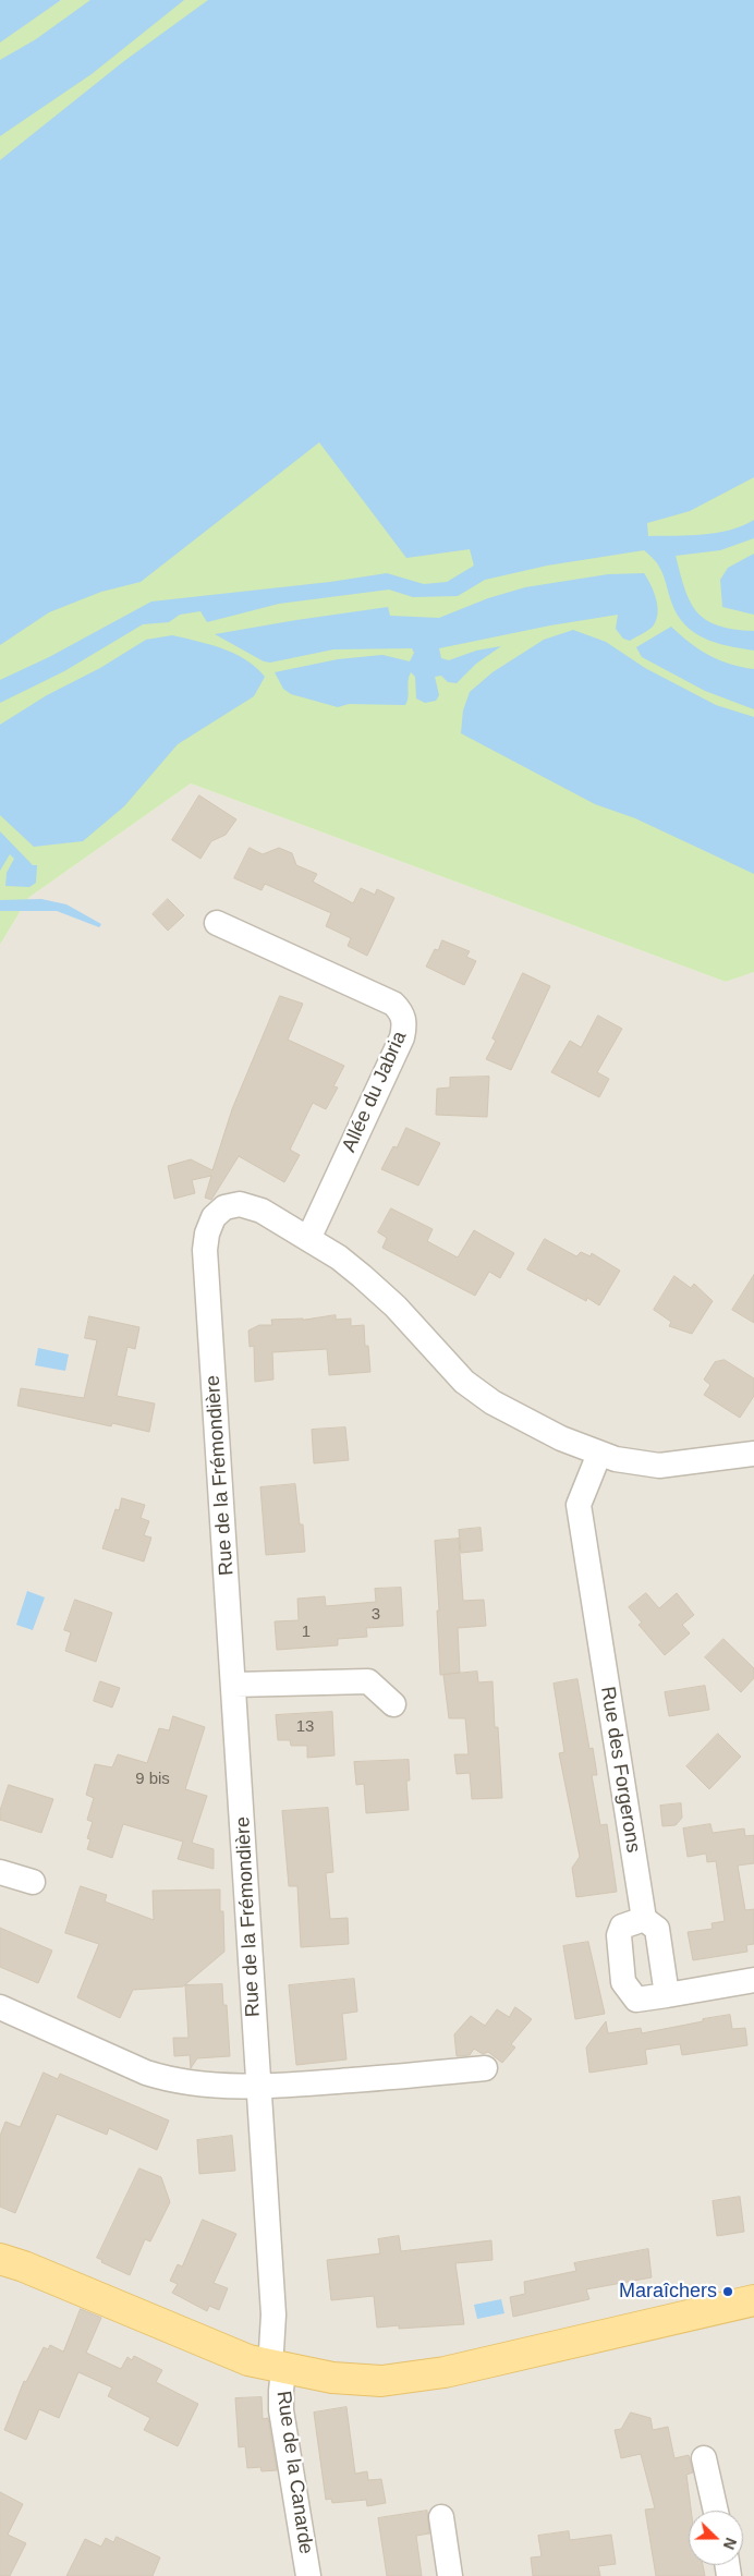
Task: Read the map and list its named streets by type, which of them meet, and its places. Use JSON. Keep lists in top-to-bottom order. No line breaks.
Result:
{"streets":{"street":["Allée du Jabria","Rue de la Frémondière","Rue des Forgerons","Rue de la Canarde"]},"crossings":[["Allée du Jabria","Rue de la Frémondière"],["Rue de la Frémondière","Rue des Forgerons"],["Rue de la Frémondière","Rue de la Canarde"]],"places":["Maraîchers"],"house_numbers":["3","1","13","9 bis"],"north":"right"}
